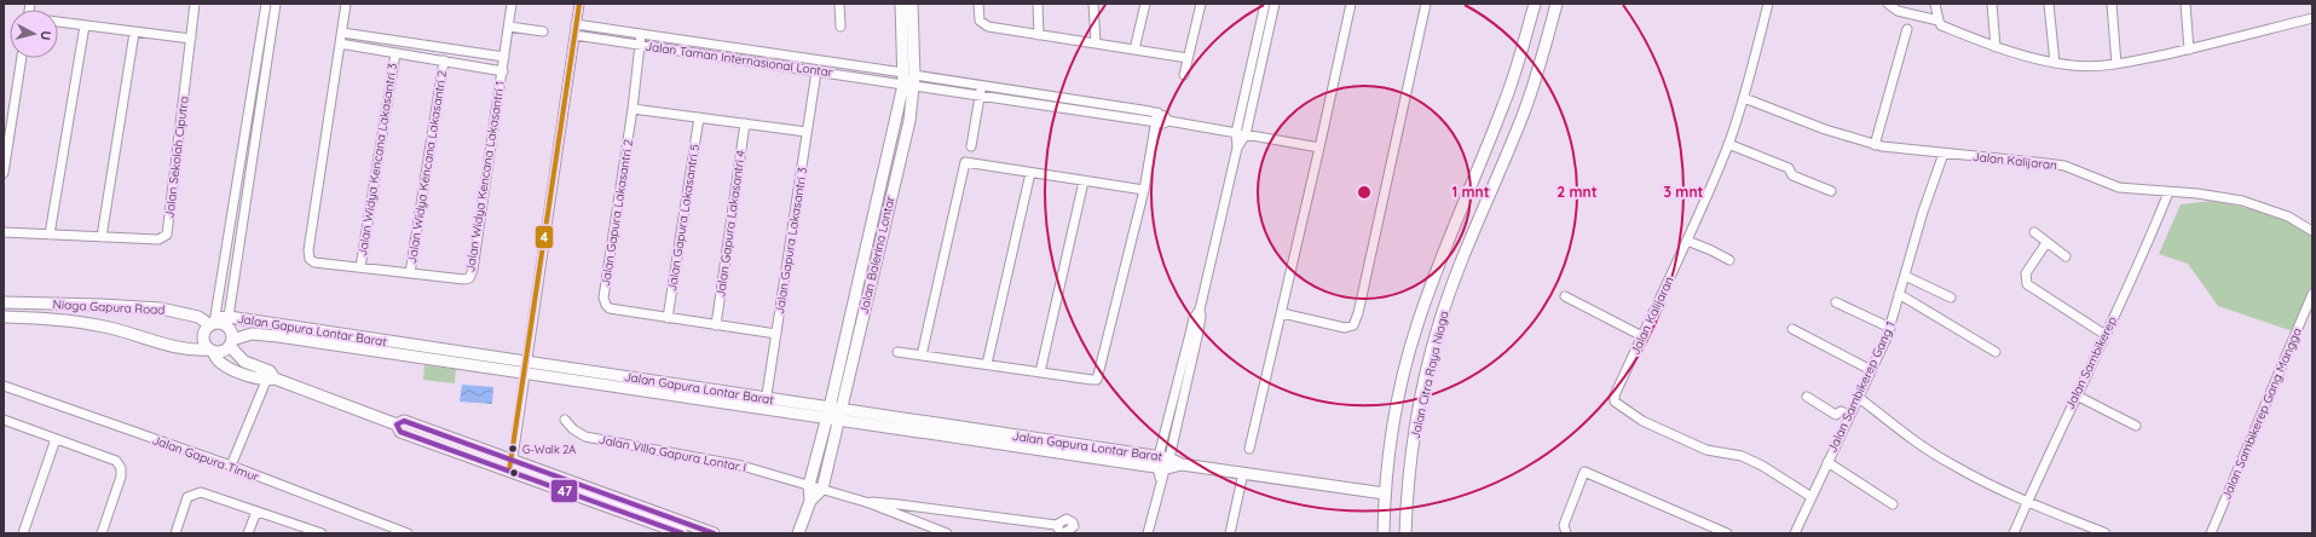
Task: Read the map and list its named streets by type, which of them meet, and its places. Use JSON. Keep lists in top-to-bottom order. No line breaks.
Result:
{"streets":{"street":["Jalan Taman Internasional Lontar","Jalan Sekolah Ciputra","Jalan Widya Kencana Lakasantri 3","Jalan Kalijaran","Jalan Widya Kencana Lakasantri 2","Jalan Widya Kencana Lakasantri 1","Jalan Gapura Lakasantri 2","Jalan Gapura Lakasantri 5","Jalan Gapura Lakasantri 4","Jalan Gapura Lakasantri 3","Jalan Balerina Lontar","Niaga Gapura Road","Jalan Gapura Lontar Barat","Jalan Sambikerep","Jalan Citra Raya Niaga","Jalan Sambikerep Gang 1","Jalan Sambikerep Gang Mangga","Jalan Villa Gapura Lontar I","Jalan Gapura Timur"]},"crossings":[["Jalan Taman Internasional Lontar","Jalan Gapura Lakasantri 2"],["Jalan Taman Internasional Lontar","Jalan Gapura Lakasantri 3"],["Jalan Taman Internasional Lontar","Jalan Balerina Lontar"],["Jalan Widya Kencana Lakasantri 3","Jalan Widya Kencana Lakasantri 1"],["Jalan Kalijaran","Jalan Sambikerep"],["Jalan Kalijaran","Jalan Sambikerep Gang 1"],["Jalan Widya Kencana Lakasantri 2","Jalan Widya Kencana Lakasantri 1"],["Jalan Gapura Lakasantri 2","Jalan Gapura Lakasantri 5"],["Jalan Gapura Lakasantri 2","Jalan Gapura Lakasantri 4"],["Jalan Gapura Lakasantri 2","Jalan Gapura Lakasantri 3"],["Jalan Gapura Lakasantri 3","Jalan Gapura Lontar Barat"],["Jalan Balerina Lontar","Jalan Gapura Lontar Barat"],["Jalan Balerina Lontar","Jalan Villa Gapura Lontar I"],["Niaga Gapura Road","Jalan Gapura Lontar Barat"],["Jalan Gapura Lontar Barat","Jalan Citra Raya Niaga"]],"places":["G-Walk 2A"],"lines":["transit line 4","transit line 47"],"north":"right","rings":["1 mnt","2 mnt","3 mnt"]}
